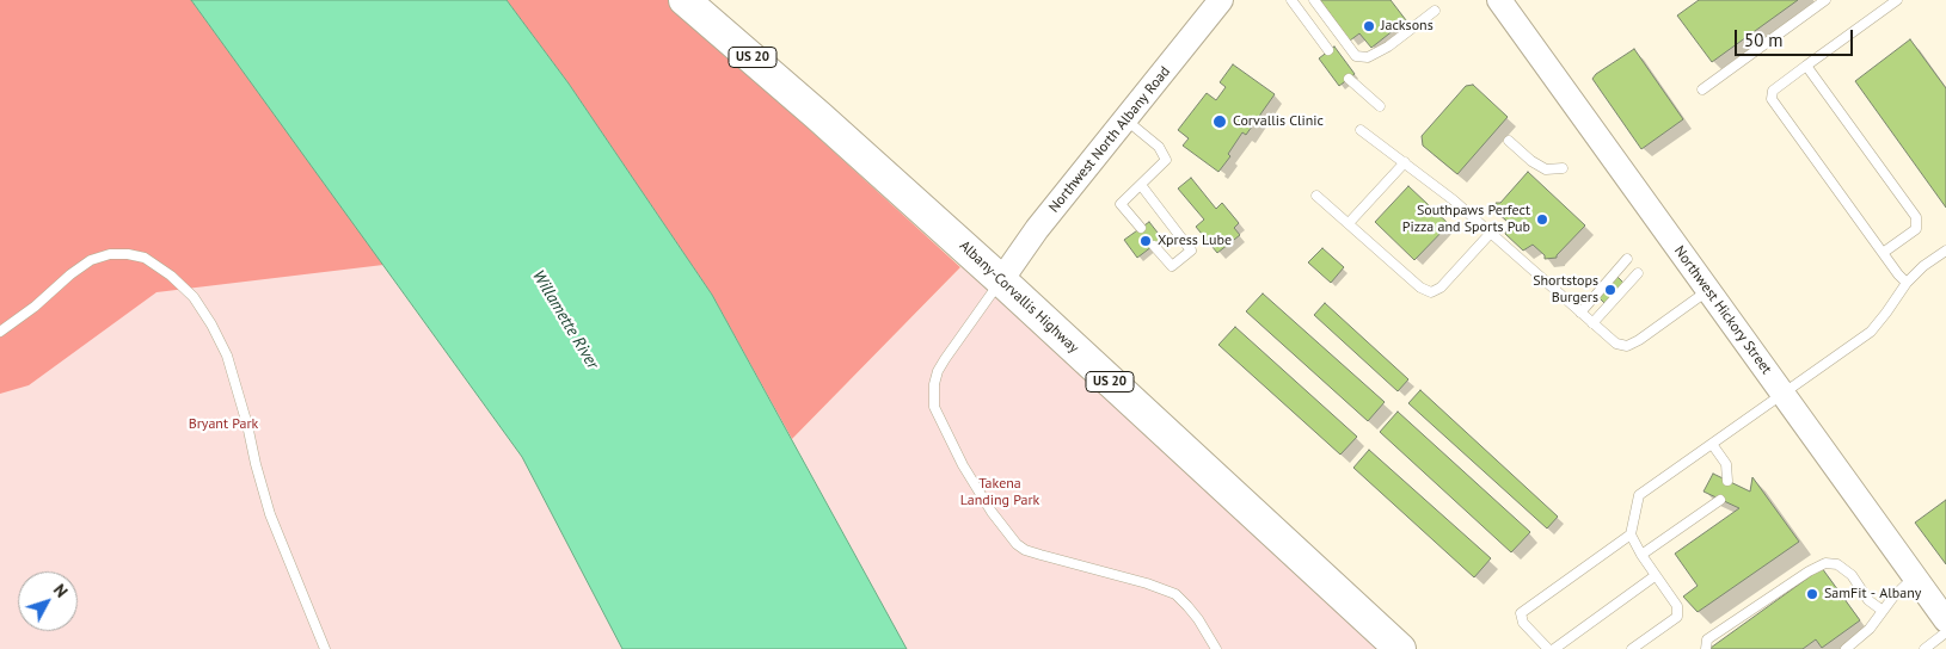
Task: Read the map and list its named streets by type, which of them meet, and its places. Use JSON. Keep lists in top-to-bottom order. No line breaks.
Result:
{"streets":{"highway":["US 20","Albany-Corvallis Highway"],"street":["Northwest North Albany Road","Northwest Hickory Street"]},"crossings":[["Northwest North Albany Road","Albany-Corvallis Highway"]],"water":["Willamette River"],"parks":["Bryant Park","Takena Landing Park"],"places":["Jacksons","Corvallis Clinic","Southpaws Perfect Pizza and Sports Pub","Xpress Lube","Shortstops Burgers","SamFit - Albany"],"scale_bar":"50 m","north":"top right"}
